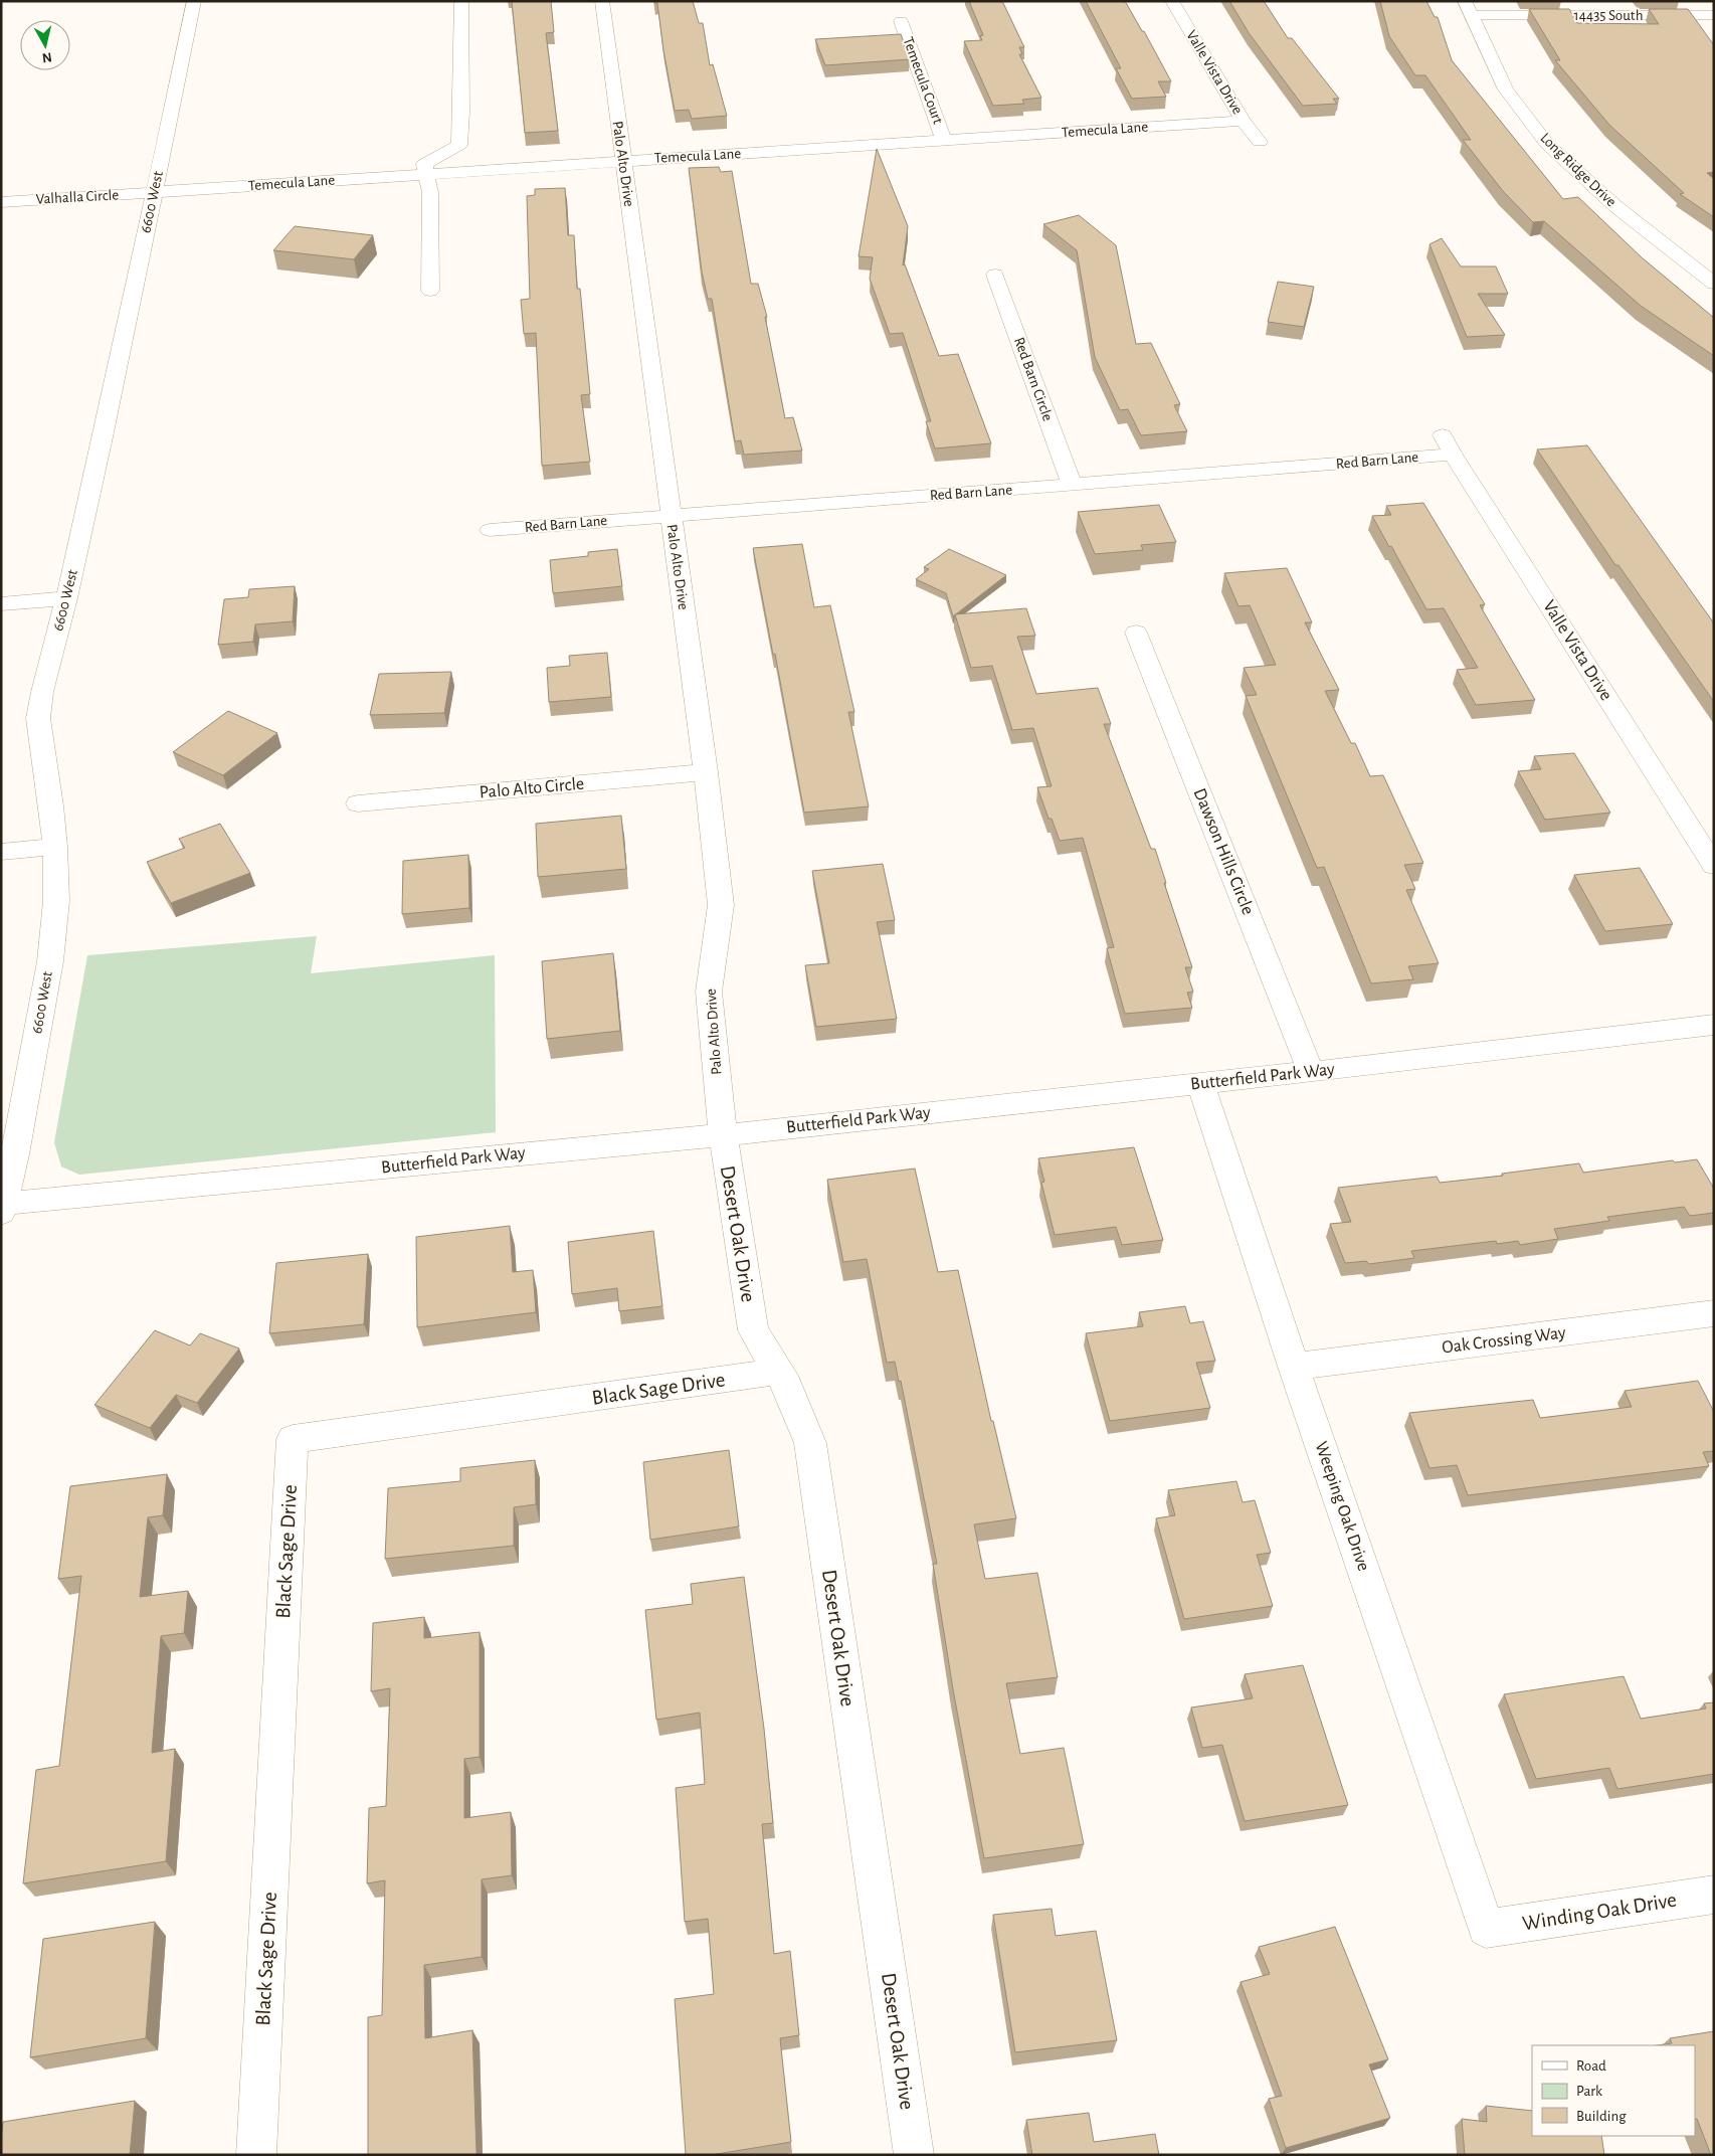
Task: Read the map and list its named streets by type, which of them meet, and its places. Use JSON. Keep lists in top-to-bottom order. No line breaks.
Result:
{"streets":{"street":["14435 South","Valle Vista Drive","Temecula Court","Temecula Lane","Palo Alto Drive","Long Ridge Drive","Valhalla Circle","6600 West","Red Barn Circle","Red Barn Lane","Palo Alto Circle","Dawson Hills Circle","Butterfield Park Way","Desert Oak Drive","Oak Crossing Way","Black Sage Drive","Weeping Oak Drive","Winding Oak Drive"]},"crossings":[["14435 South","Long Ridge Drive"],["Valle Vista Drive","Temecula Lane"],["Valle Vista Drive","Red Barn Lane"],["Temecula Court","Temecula Lane"],["Temecula Lane","Palo Alto Drive"],["Temecula Lane","Valhalla Circle"],["Temecula Lane","6600 West"],["Palo Alto Drive","Red Barn Lane"],["Palo Alto Drive","Palo Alto Circle"],["Palo Alto Drive","Butterfield Park Way"],["Palo Alto Drive","Desert Oak Drive"],["Valhalla Circle","6600 West"],["6600 West","Butterfield Park Way"],["Red Barn Circle","Red Barn Lane"],["Dawson Hills Circle","Butterfield Park Way"],["Butterfield Park Way","Desert Oak Drive"],["Butterfield Park Way","Weeping Oak Drive"],["Desert Oak Drive","Black Sage Drive"],["Oak Crossing Way","Weeping Oak Drive"],["Weeping Oak Drive","Winding Oak Drive"]],"legend":["Road","Park","Building"],"north":"bottom"}
